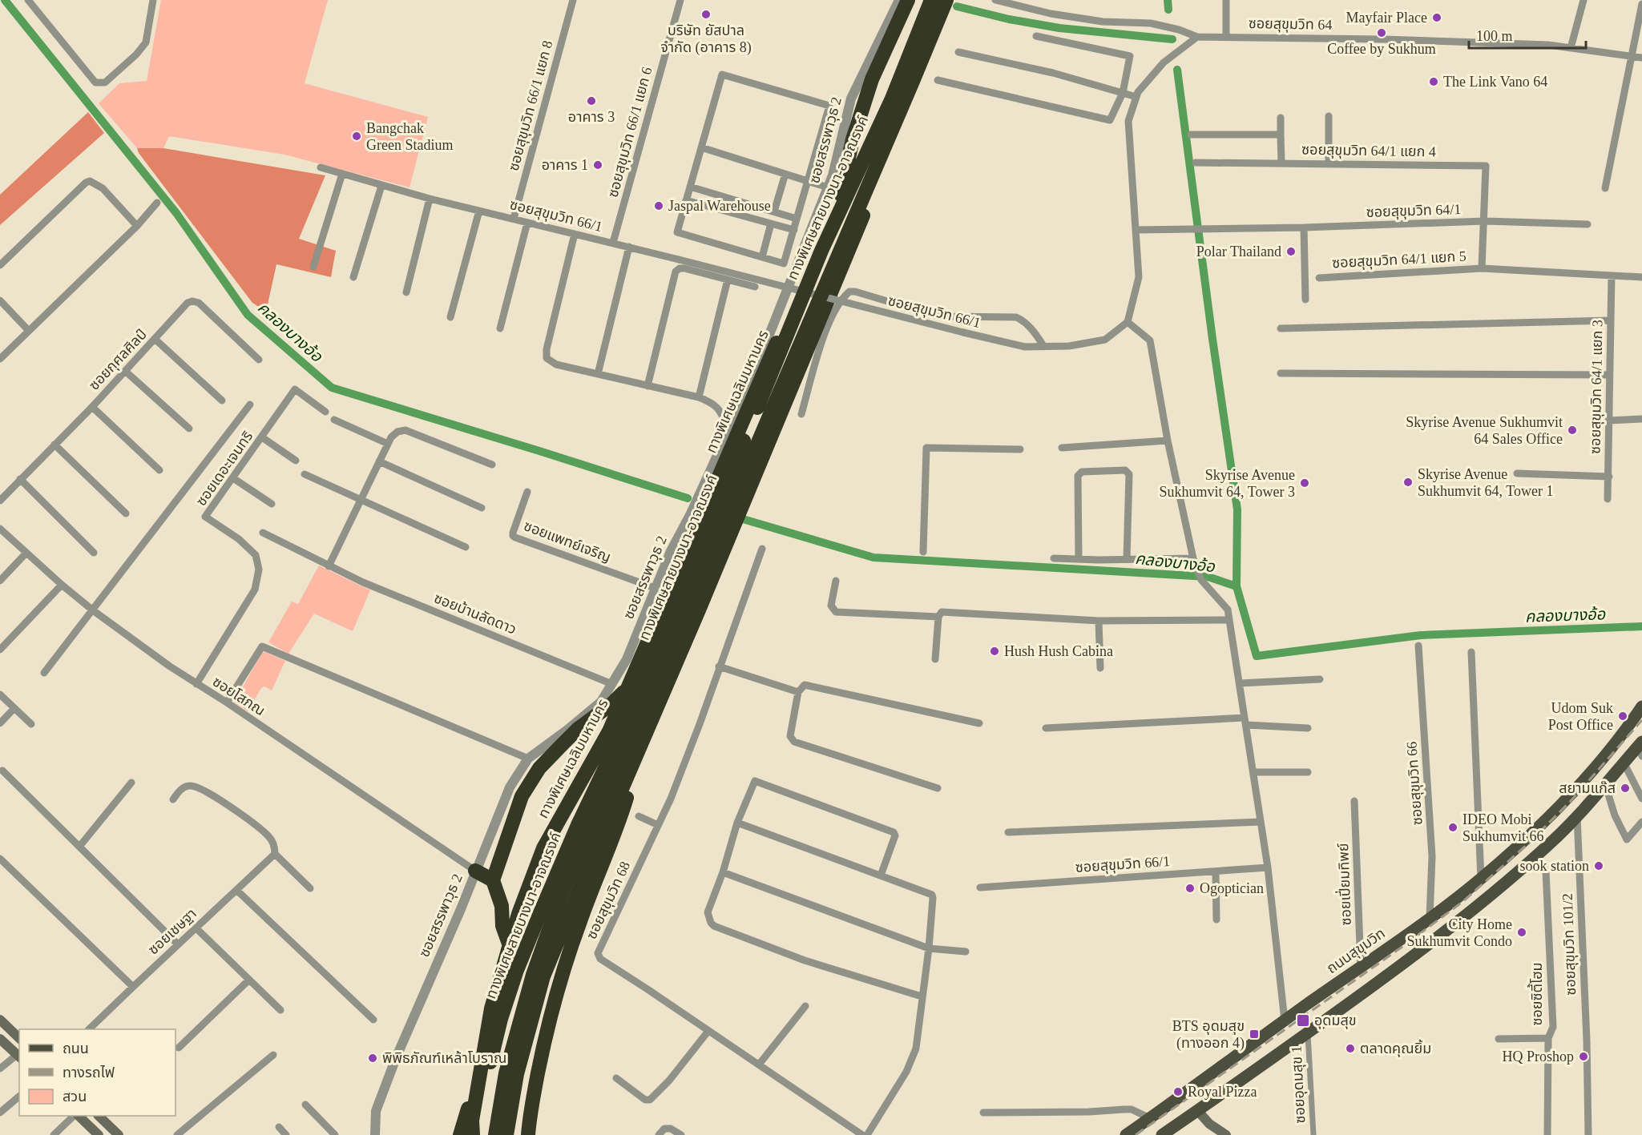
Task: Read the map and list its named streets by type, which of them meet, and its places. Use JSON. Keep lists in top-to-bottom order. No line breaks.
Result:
{"streets":{"highway":["ทางพิเศษสายบางนา-อาจณรงค์","ทางพิเศษเฉลิมมหานคร"],"main road":["ถนนสุขุมวิท"],"street":["ซอยสุขุมวิท 64","ซอยสุขุมวิท 66/1 แยก 8","ซอยสุขุมวิท 66/1 แยก 6","ซอยสรรพาวุธ 2","ซอยสุขุมวิท 64/1 แยก 4","ซอยสุขุมวิท 64/1","ซอยสุขุมวิท 66/1","ซอยสุขุมวิท 64/1 แยก 5","ซอยกุศลศิลป์","ซอยสุขุมวิท 64/1 แยก 3","ซอยเดอะเจนทริ","ซอยแพทย์เจริญ","ซอยบ้านลัดดาว","ซอยโสภณ","ซอยสุขุมวิท 66","ซอยเปี่ยมทิพย์","ซอยสุขุมวิท 68","ซอยเชษฐา","ซอยสุขุมวิท 101/2","ซอยซิตี้โฮม","ซอยอุดมสุข 1"]},"crossings":[["ซอยสุขุมวิท 66/1 แยก 8","ซอยสุขุมวิท 66/1"],["ซอยสุขุมวิท 66/1 แยก 6","ซอยสุขุมวิท 66/1"],["ซอยสรรพาวุธ 2","ซอยแพทย์เจริญ"],["ซอยสรรพาวุธ 2","ซอยบ้านลัดดาว"],["ซอยสรรพาวุธ 2","ซอยโสภณ"],["ซอยสุขุมวิท 64/1 แยก 4","ซอยสุขุมวิท 64/1"],["ทางพิเศษสายบางนา-อาจณรงค์","ทางพิเศษเฉลิมมหานคร"],["ซอยเดอะเจนทริ","ซอยโสภณ"],["ซอยสุขุมวิท 66","ถนนสุขุมวิท"],["ซอยเปี่ยมทิพย์","ถนนสุขุมวิท"]],"water":["คลองบางอ้อ"],"places":{"other":["บริษัท ยัสปาล จำกัด (อาคาร 8)","Mayfair Place","Coffee by Sukhum","The Link Vano 64","อาคาร 3","Bangchak Green Stadium","อาคาร 1","Jaspal Warehouse","Polar Thailand","Skyrise Avenue Sukhumvit 64 Sales Office","Skyrise Avenue Sukhumvit 64, Tower 1","Skyrise Avenue Sukhumvit 64, Tower 3","Hush Hush Cabina","Udom Suk Post Office","สยามแก๊ส","IDEO Mobi Sukhumvit 66","sook station","Ogoptician","City Home Sukhumvit Condo","ตลาดคุณยิ้ม","HQ Proshop","พิพิธภัณฑ์เหล้าโบราณ","Royal Pizza"],"transit":["อุดมสุข","BTS อุดมสุข (ทางออก 4)"]},"legend":["ถนน","ทางรถไฟ","สวน"],"scale_bar":"100 m"}
